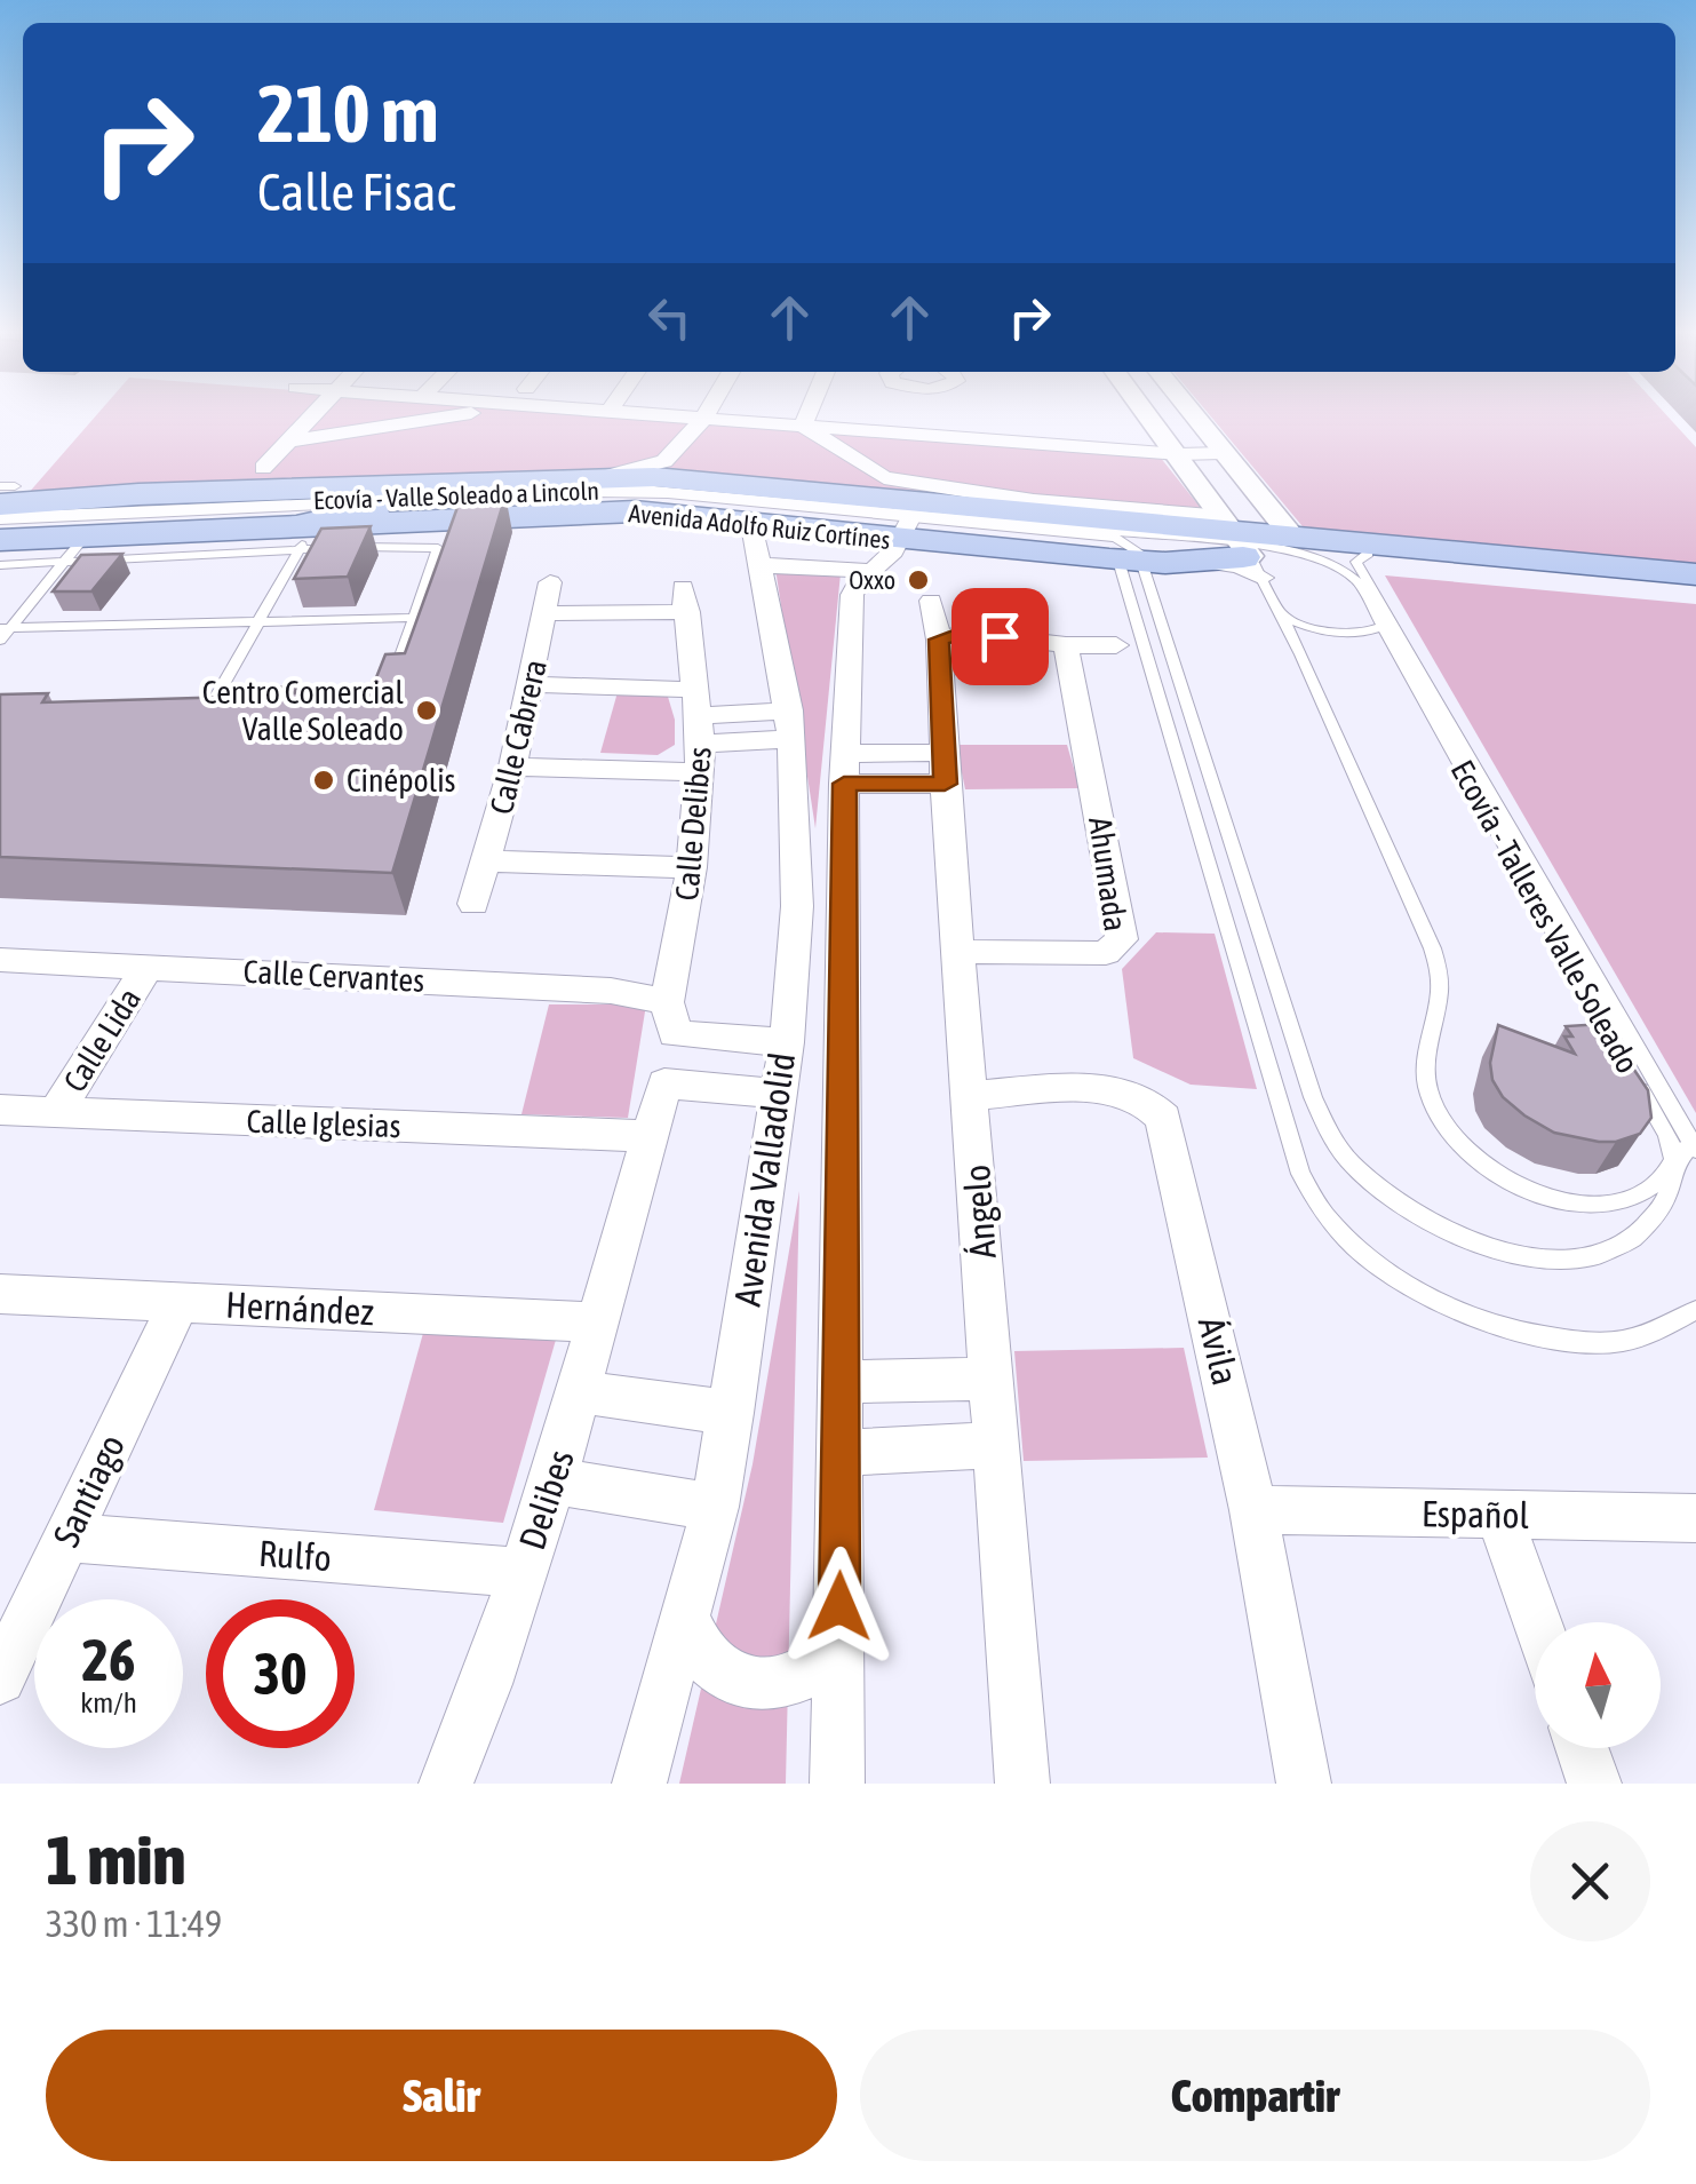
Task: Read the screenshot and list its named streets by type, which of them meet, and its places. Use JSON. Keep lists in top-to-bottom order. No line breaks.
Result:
{"streets":{"main road":["Avenida Adolfo Ruiz Cortínes"],"street":["Calle Cabrera","Calle Delibes","Ahumada","Calle Cervantes","Calle Lida","Calle Iglesias","Avenida Valladolid","Ángelo","Hernández","Ávila","Santiago","Delibes","Español","Rulfo"],"lane":["Ecovía - Talleres Valle Soleado"]},"crossings":[["Avenida Adolfo Ruiz Cortínes","Ecovía - Talleres Valle Soleado"],["Avenida Adolfo Ruiz Cortínes","Avenida Valladolid"],["Calle Cabrera","Calle Delibes"],["Calle Delibes","Calle Cervantes"],["Ahumada","Ángelo"],["Calle Cervantes","Calle Lida"],["Calle Cervantes","Avenida Valladolid"],["Calle Lida","Calle Iglesias"],["Calle Iglesias","Delibes"],["Ángelo","Ávila"],["Hernández","Santiago"],["Hernández","Delibes"],["Ávila","Español"],["Santiago","Rulfo"],["Delibes","Rulfo"]],"places":["Oxxo","Centro Comercial Valle Soleado","Cinépolis"],"north":"top","page":{"turn":["210 m","Calle Fisac"],"speed":"26 km/h","limit":"30","heading":["1 min","330 m · 11:49"],"buttons":["Salir","Compartir"]}}
